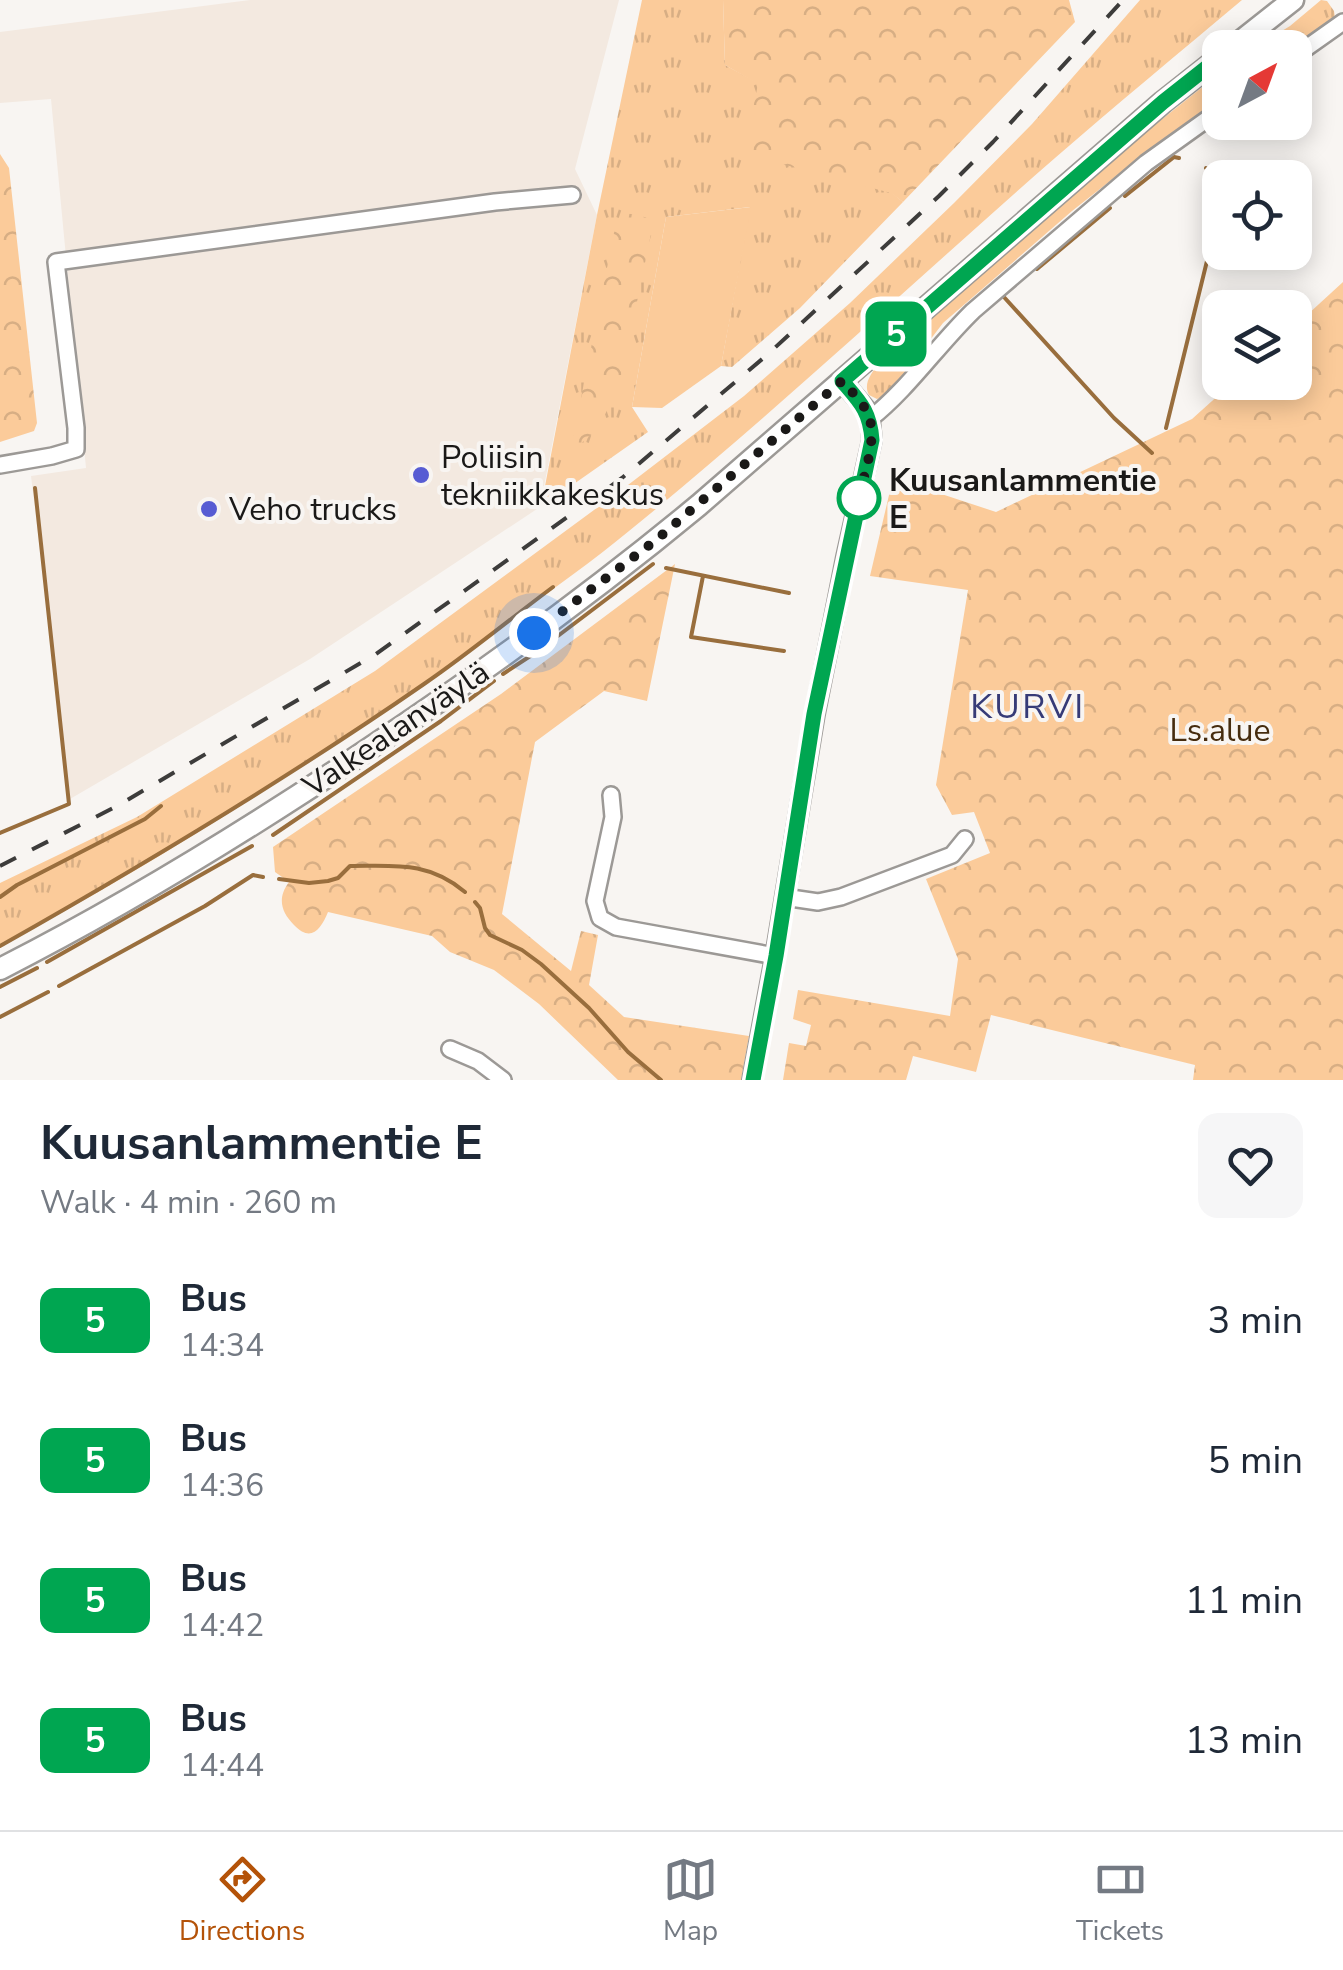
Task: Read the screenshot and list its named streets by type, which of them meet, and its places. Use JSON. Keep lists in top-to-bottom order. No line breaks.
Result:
{"streets":{"main road":["Valkealanväylä"]},"districts":["KURVI"],"parks":["Ls.alue"],"places":["Poliisin tekniikkakeskus","Kuusanlammentie E","Veho trucks"],"lines":["bus line 5"],"north":"top right","page":{"on_map":"5","heading":["Kuusanlammentie E","Walk · 4 min · 260 m"],"list":[{"mark":"5","name":"Bus","note":"14:34","value":"3 min"},{"mark":"5","name":"Bus","note":"14:36","value":"5 min"},{"mark":"5","name":"Bus","note":"14:42","value":"11 min"},{"mark":"5","name":"Bus","note":"14:44","value":"13 min"}],"tabs":["Directions","Map","Tickets"]}}
